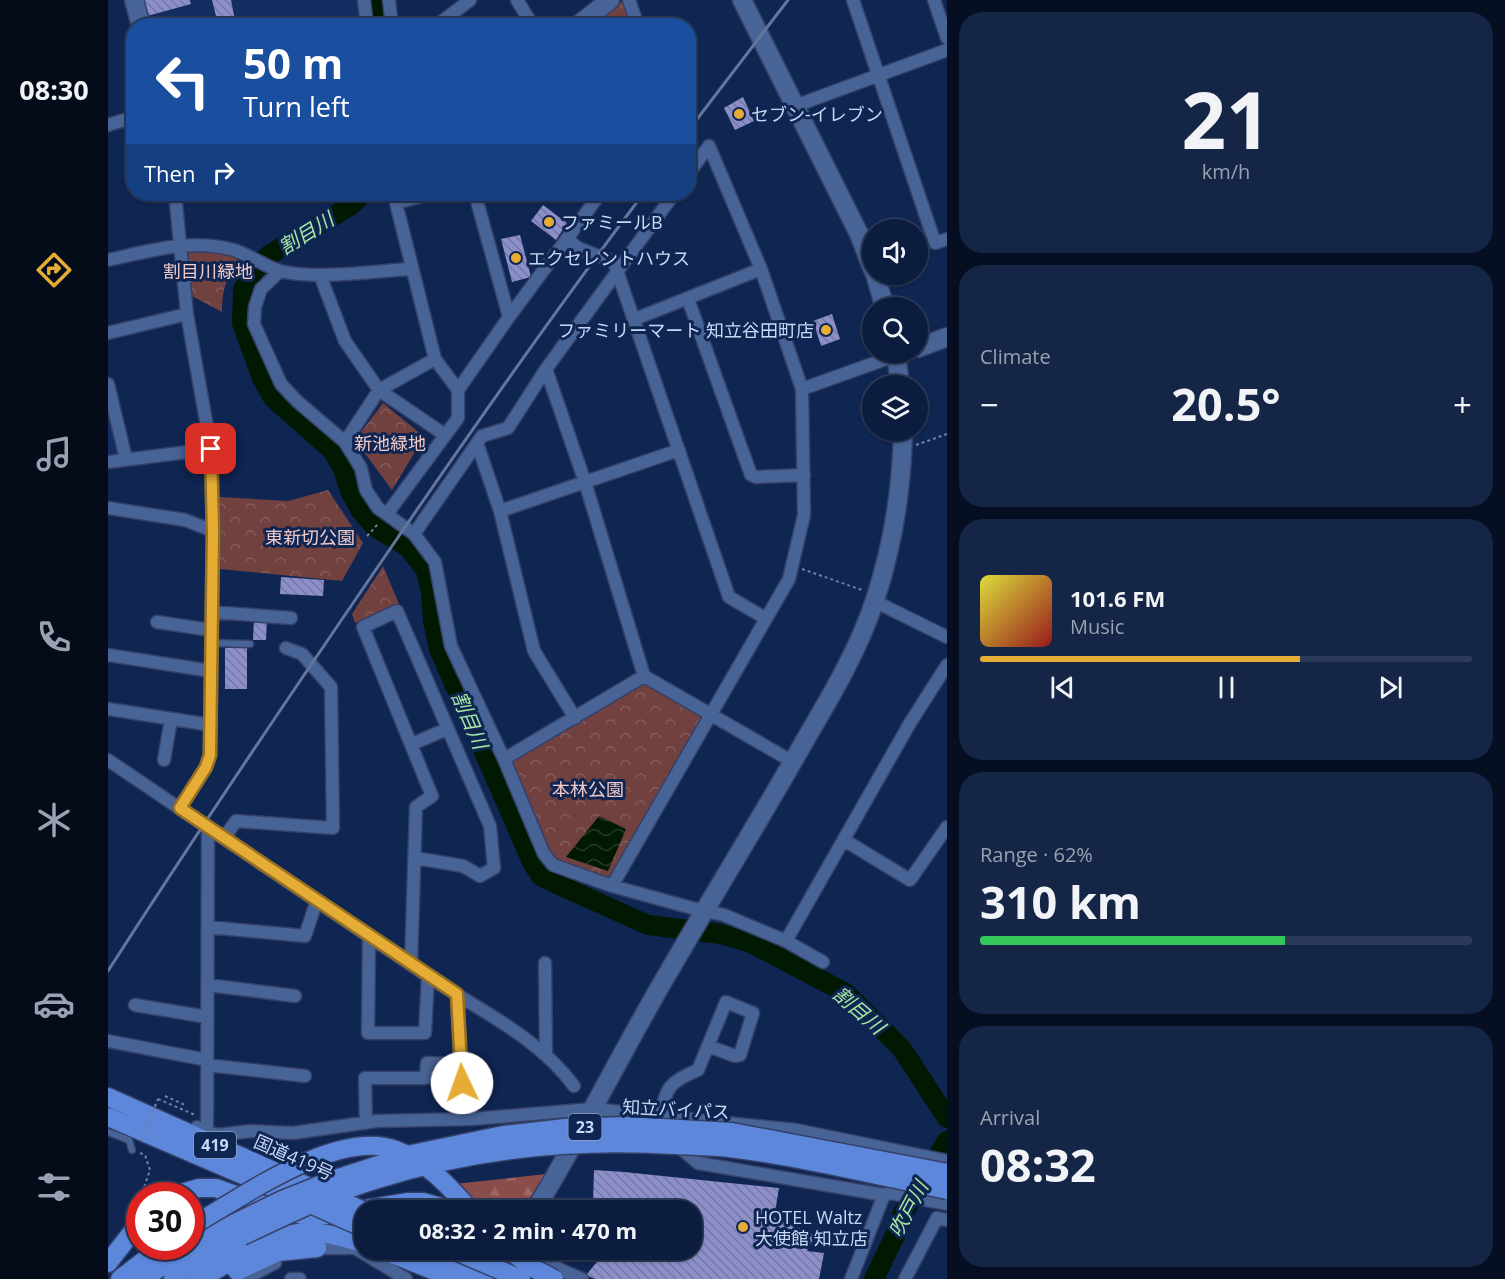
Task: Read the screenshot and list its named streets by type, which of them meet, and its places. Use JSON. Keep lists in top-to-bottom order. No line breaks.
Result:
{"streets":{"highway":["知立バイパス","23","419","国道419号"]},"water":["割目川","吹戸川"],"parks":["割目川緑地","新池緑地","東新切公園","本林公園"],"places":["セブン-イレブン","ファミールB","エクセレントハウス","ファミリーマート 知立谷田町店","HOTEL Waltz 大使館 知立店"],"page":{"tabs":"08:30","tile":[["21","km/h"],"Climate",["Range · 62%","310 km"],["Arrival","08:32"]],"turn":["50 m","Turn left"],"then":"Then","heat":["−","20.5°","+"],"song":["101.6 FM","Music"],"limit":"30","trip":"08:32 · 2 min · 470 m"}}
